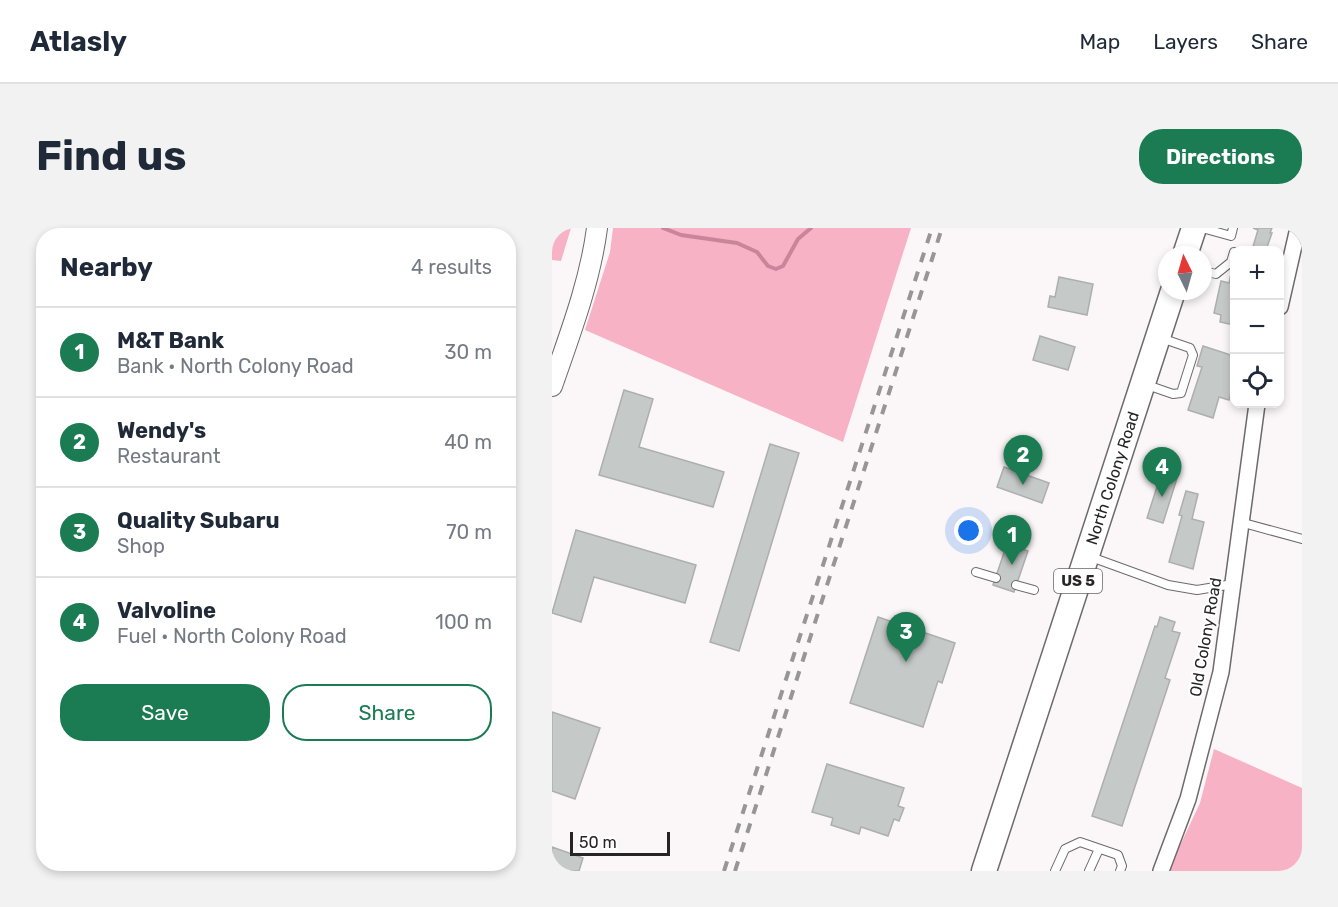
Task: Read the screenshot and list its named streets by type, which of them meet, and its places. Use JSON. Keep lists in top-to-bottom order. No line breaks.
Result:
{"streets":{"main road":["North Colony Road","US 5"],"street":["Old Colony Road"]},"scale_bar":"50 m","north":"top","page":{"header":"Atlasly","nav":["Map","Layers","Share"],"buttons":["Directions",["Save","Share"]],"title":"Find us","heading":["Nearby","4 results"],"map_buttons":["+","−"],"list":[{"mark":"1","name":"M&T Bank","note":"Bank · North Colony Road","value":"30 m"},{"mark":"2","name":"Wendy's","note":"Restaurant","value":"40 m"},{"mark":"3","name":"Quality Subaru","note":"Shop","value":"70 m"},{"mark":"4","name":"Valvoline","note":"Fuel · North Colony Road","value":"100 m"}],"pins":["2","4","1","3"],"scale":"50 m"}}
